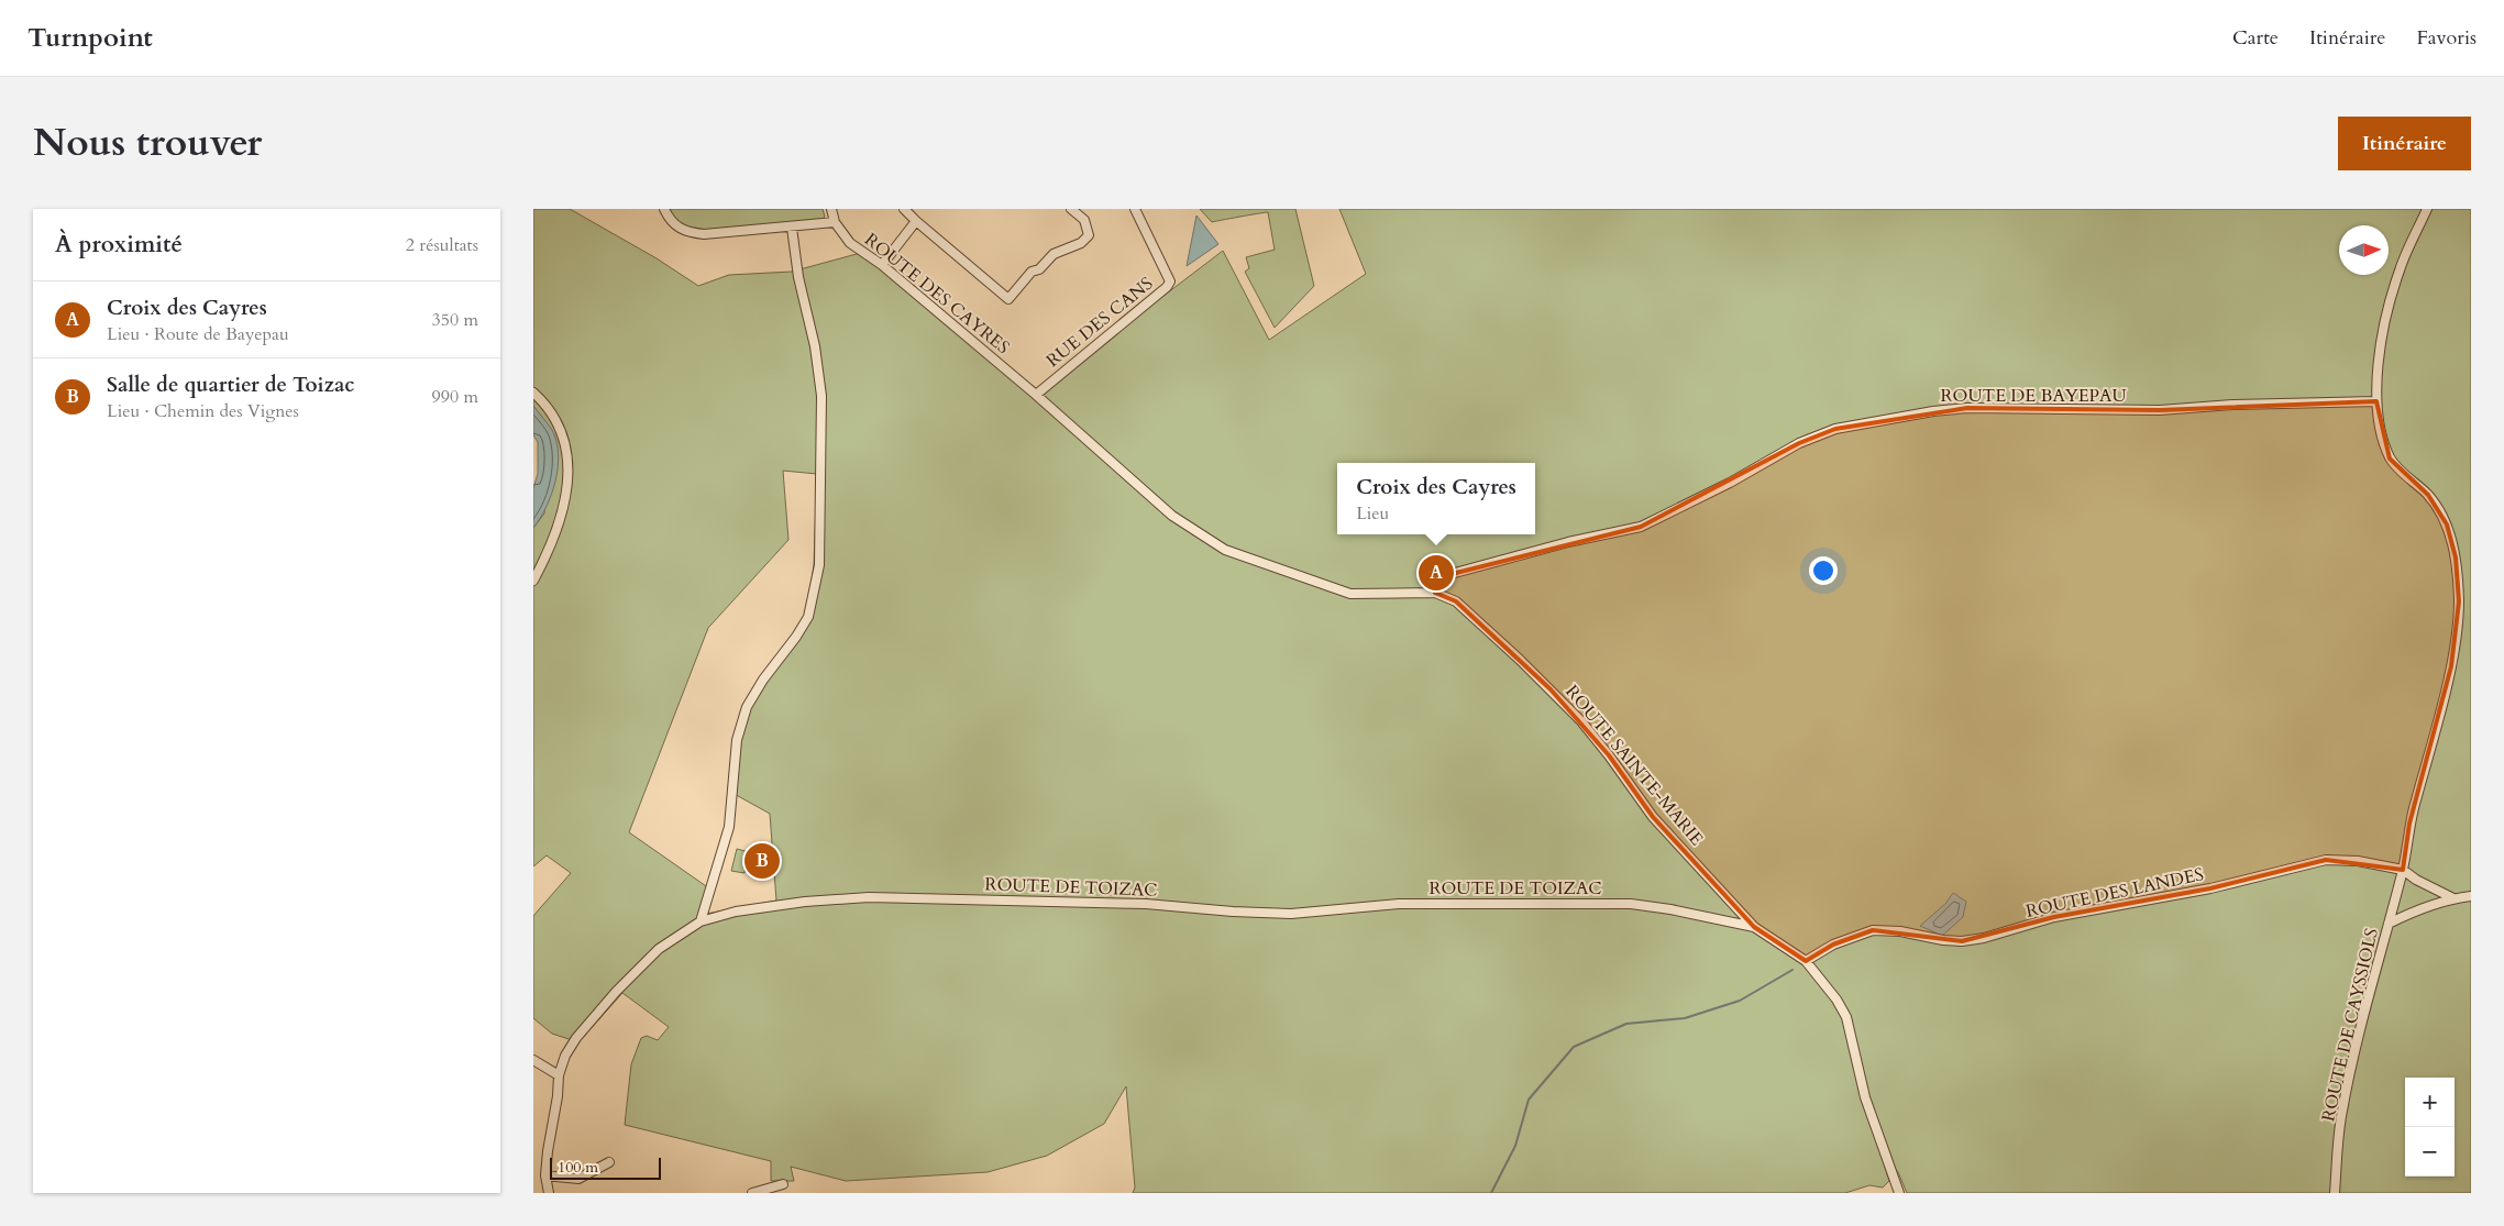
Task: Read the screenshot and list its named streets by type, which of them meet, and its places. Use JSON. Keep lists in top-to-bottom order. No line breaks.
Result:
{"streets":{"street":["ROUTE DES CAYRES","RUE DES CANS","ROUTE DE BAYEPAU","ROUTE SAINTE-MARIE","ROUTE DE TOIZAC","ROUTE DES LANDES","ROUTE DE CAYSSIOLS"]},"crossings":[["ROUTE DES CAYRES","RUE DES CANS"],["ROUTE DES CAYRES","ROUTE DE BAYEPAU"],["ROUTE DES CAYRES","ROUTE SAINTE-MARIE"],["ROUTE DE BAYEPAU","ROUTE SAINTE-MARIE"],["ROUTE SAINTE-MARIE","ROUTE DE TOIZAC"],["ROUTE SAINTE-MARIE","ROUTE DES LANDES"],["ROUTE DES LANDES","ROUTE DE CAYSSIOLS"]],"scale_bar":"100 m","north":"right","page":{"header":"Turnpoint","nav":["Carte","Itinéraire","Favoris"],"title":"Nous trouver","buttons":"Itinéraire","heading":["À proximité","2 résultats"],"list":[{"mark":"A","name":"Croix des Cayres","note":"Lieu · Route de Bayepau","value":"350 m"},{"mark":"B","name":"Salle de quartier de Toizac","note":"Lieu · Chemin des Vignes","value":"990 m"}],"popup":["Croix des Cayres","Lieu"],"pins":["A","B"],"map_buttons":["+","−"],"scale":"100 m"}}
